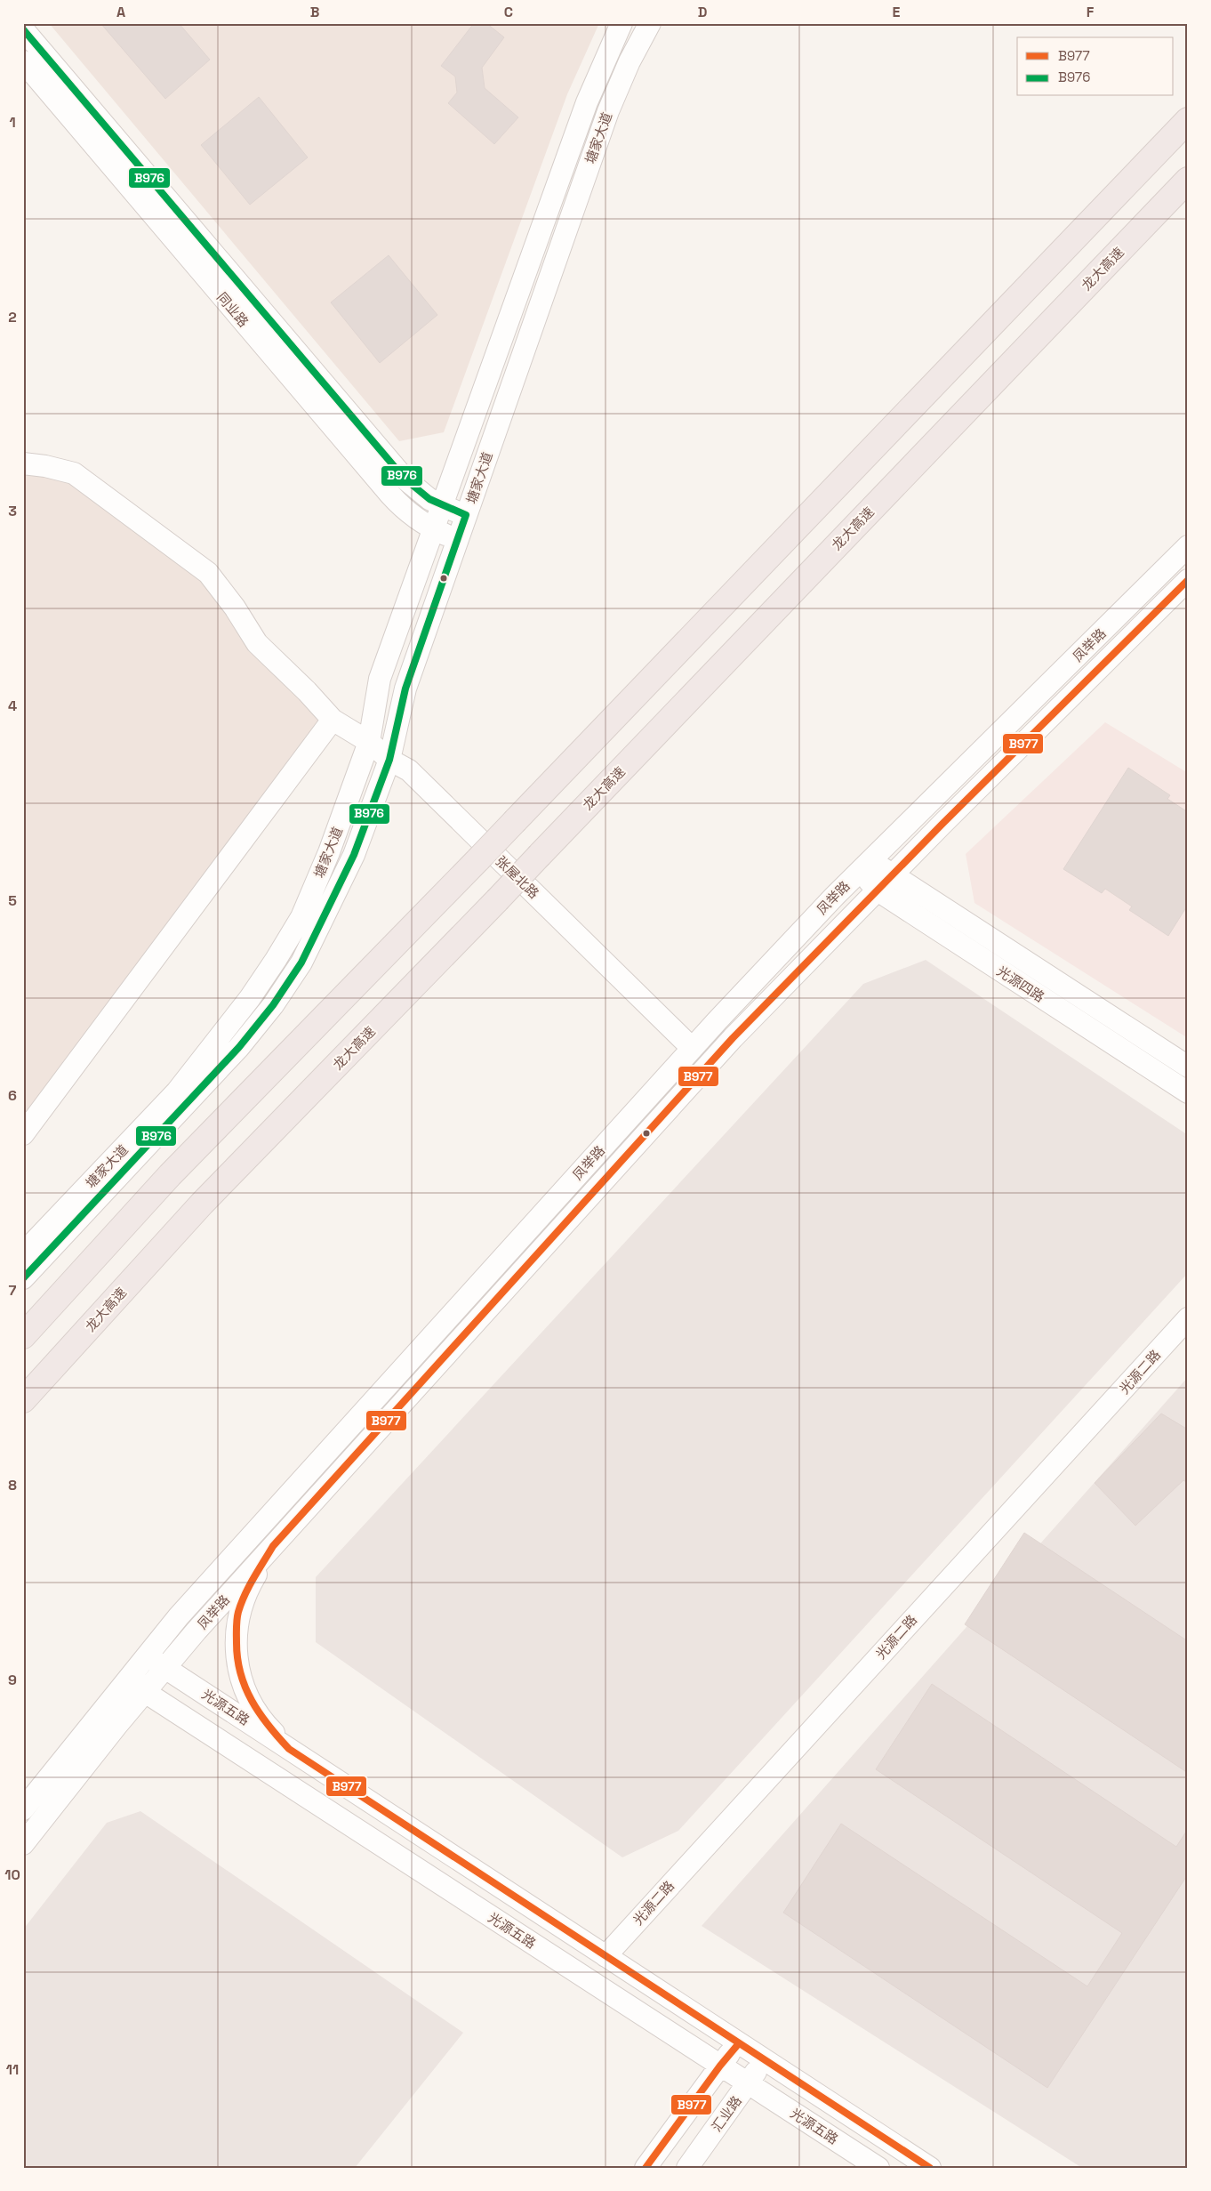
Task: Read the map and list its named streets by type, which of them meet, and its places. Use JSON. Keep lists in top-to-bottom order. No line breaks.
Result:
{"streets":{"highway":["龙大高速"],"street":["塘家大道","同业路","凤举路","张屋北路","光源四路","光源二路","光源五路","汇业路"]},"crossings":[["塘家大道","同业路"],["塘家大道","张屋北路"],["凤举路","张屋北路"],["凤举路","光源四路"],["凤举路","光源五路"],["光源二路","光源五路"],["光源五路","汇业路"]],"lines":["transit line B976","transit line B977"],"legend":["B977","B976"],"grid":{"columns":["A","B","C","D","E","F"],"rows":["1","2","3","4","5","6","7","8","9","10","11"]}}
